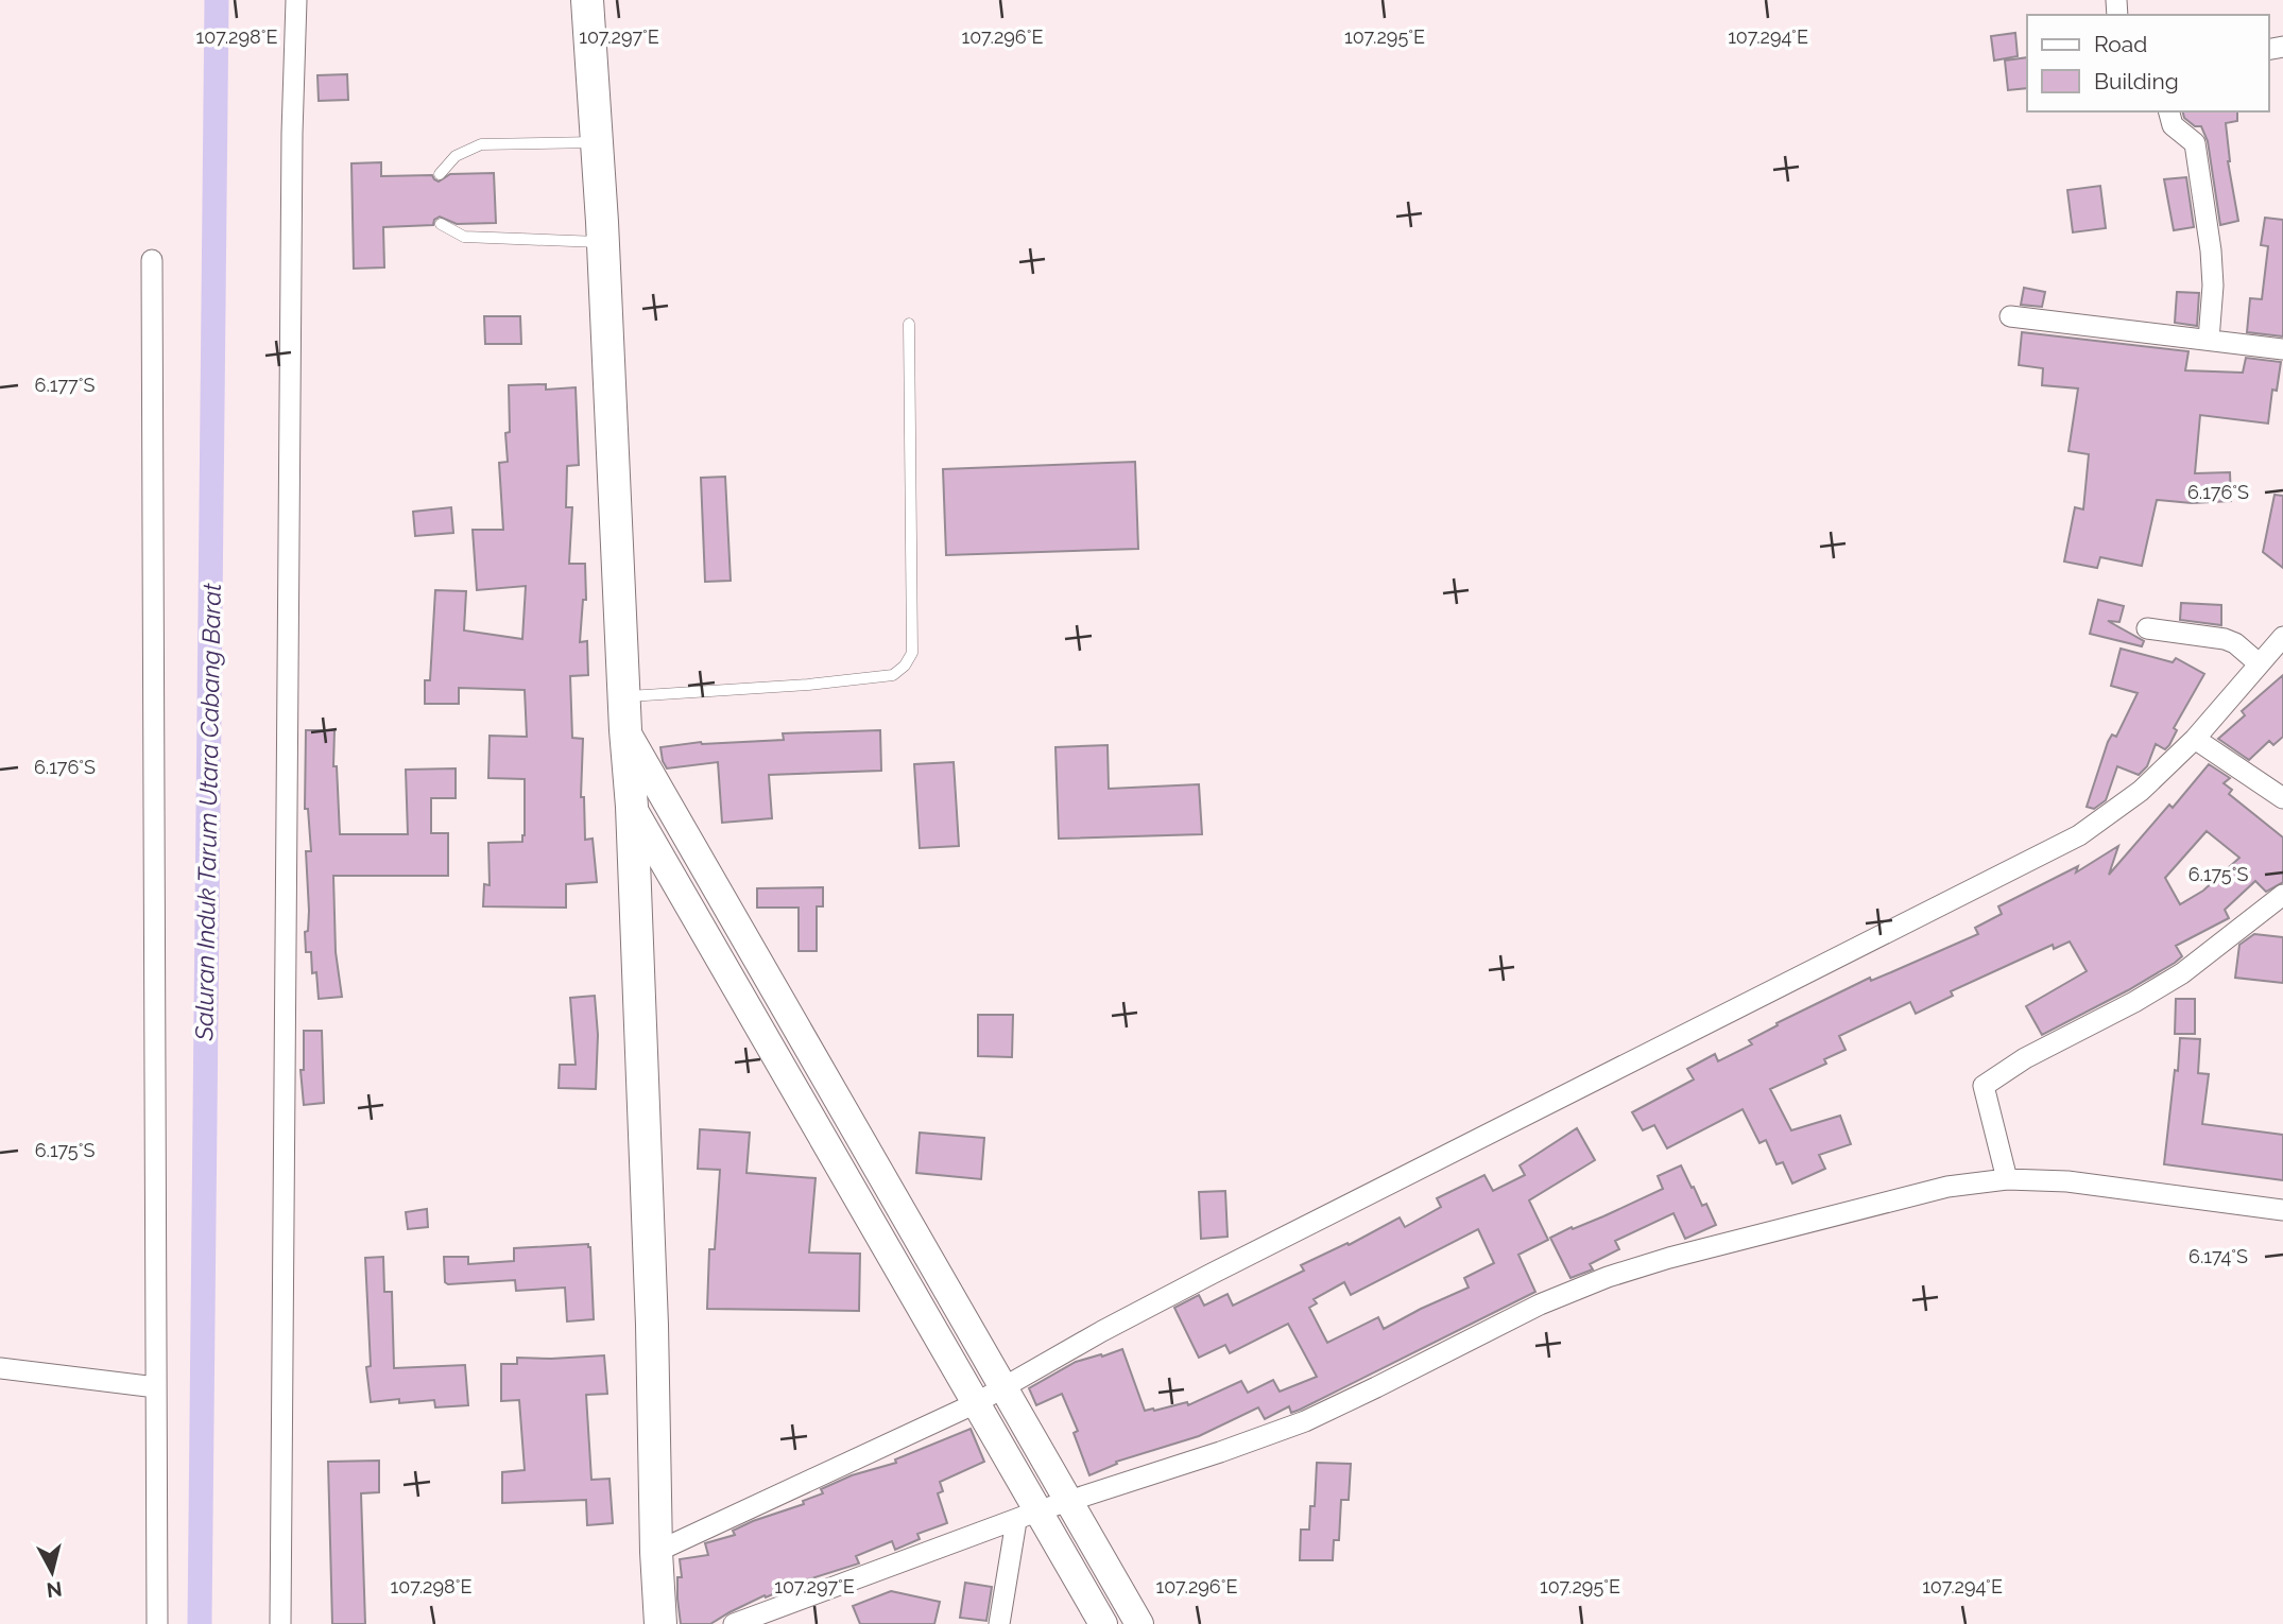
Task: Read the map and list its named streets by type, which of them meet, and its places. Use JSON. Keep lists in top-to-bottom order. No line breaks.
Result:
{"water":["Saluran Induk Tarum Utara Cabang Barat"],"legend":["Road","Building"],"north":"bottom","coordinates":["107.298°E","107.297°E","107.296°E","107.295°E","107.294°E","6.177°S","6.176°S","6.175°S","6.174°S"]}
